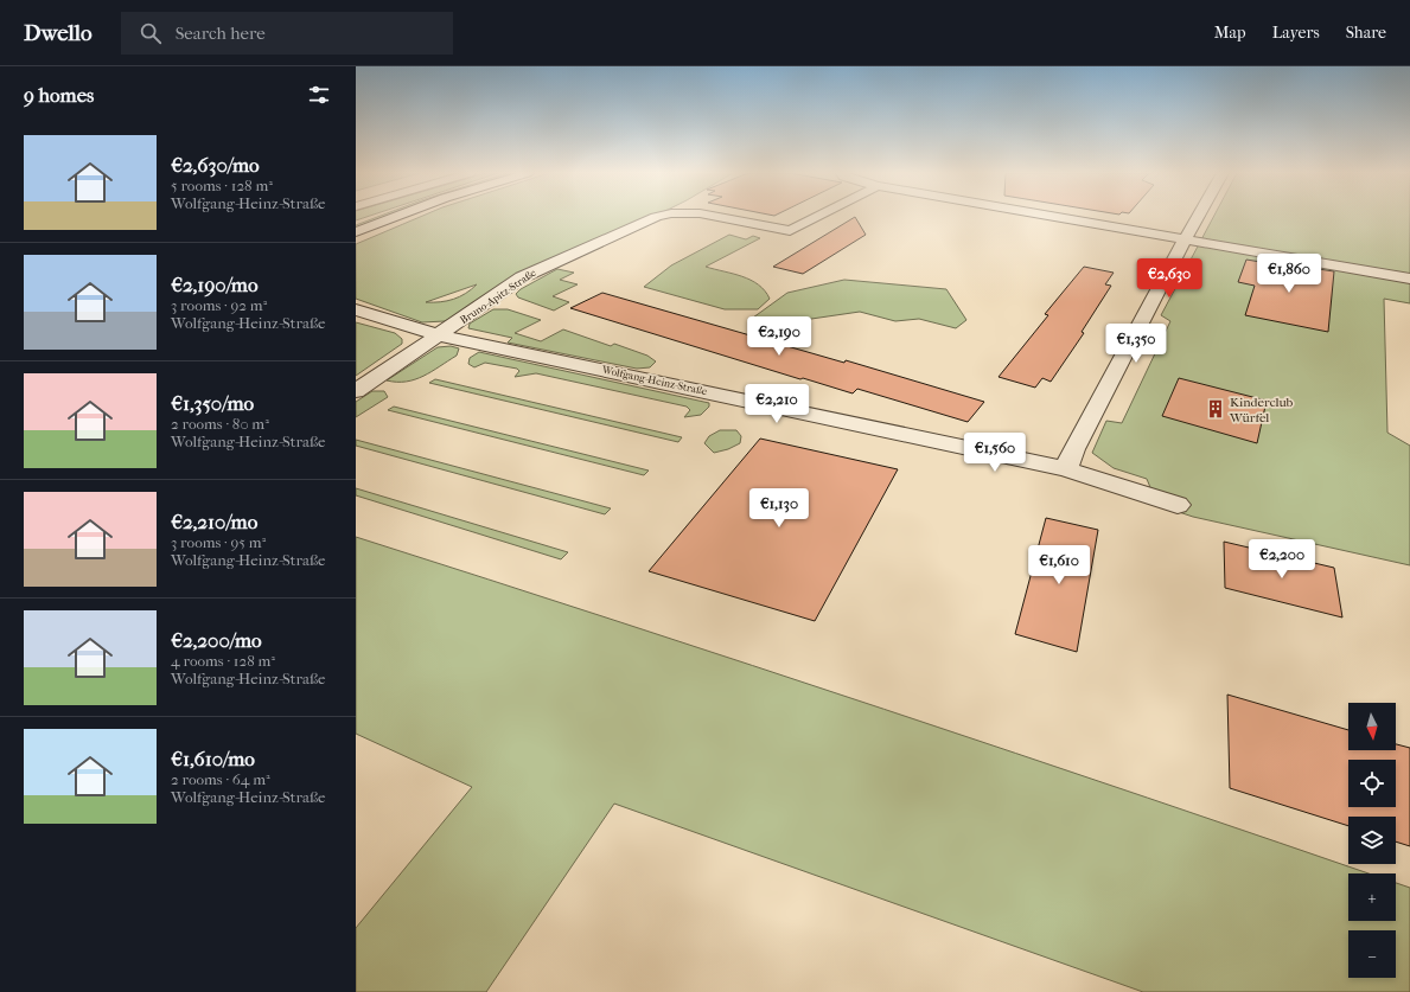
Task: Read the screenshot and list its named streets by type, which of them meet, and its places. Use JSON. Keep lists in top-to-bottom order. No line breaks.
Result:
{"streets":{"street":["Bruno-Apitz-Straße","Wolfgang-Heinz-Straße"]},"crossings":[["Bruno-Apitz-Straße","Wolfgang-Heinz-Straße"]],"places":{"building":["Kinderclub Würfel"]},"north":"bottom","page":{"header":"Dwello","search":"Search here","nav":["Map","Layers","Share"],"heading":"9 homes","list":[{"name":"€2,630/mo","note":"5 rooms · 128 m² · Wolfgang-Heinz-Straße"},{"name":"€2,190/mo","note":"3 rooms · 92 m² · Wolfgang-Heinz-Straße"},{"name":"€1,350/mo","note":"2 rooms · 80 m² · Wolfgang-Heinz-Straße"},{"name":"€2,210/mo","note":"3 rooms · 95 m² · Wolfgang-Heinz-Straße"},{"name":"€2,200/mo","note":"4 rooms · 128 m² · Wolfgang-Heinz-Straße"},{"name":"€1,610/mo","note":"2 rooms · 64 m² · Wolfgang-Heinz-Straße"}],"price":["€1,860","€2,630","€2,190","€1,350","€2,210","€1,560","€1,130","€2,200","€1,610"],"map_buttons":["+","−"]}}
